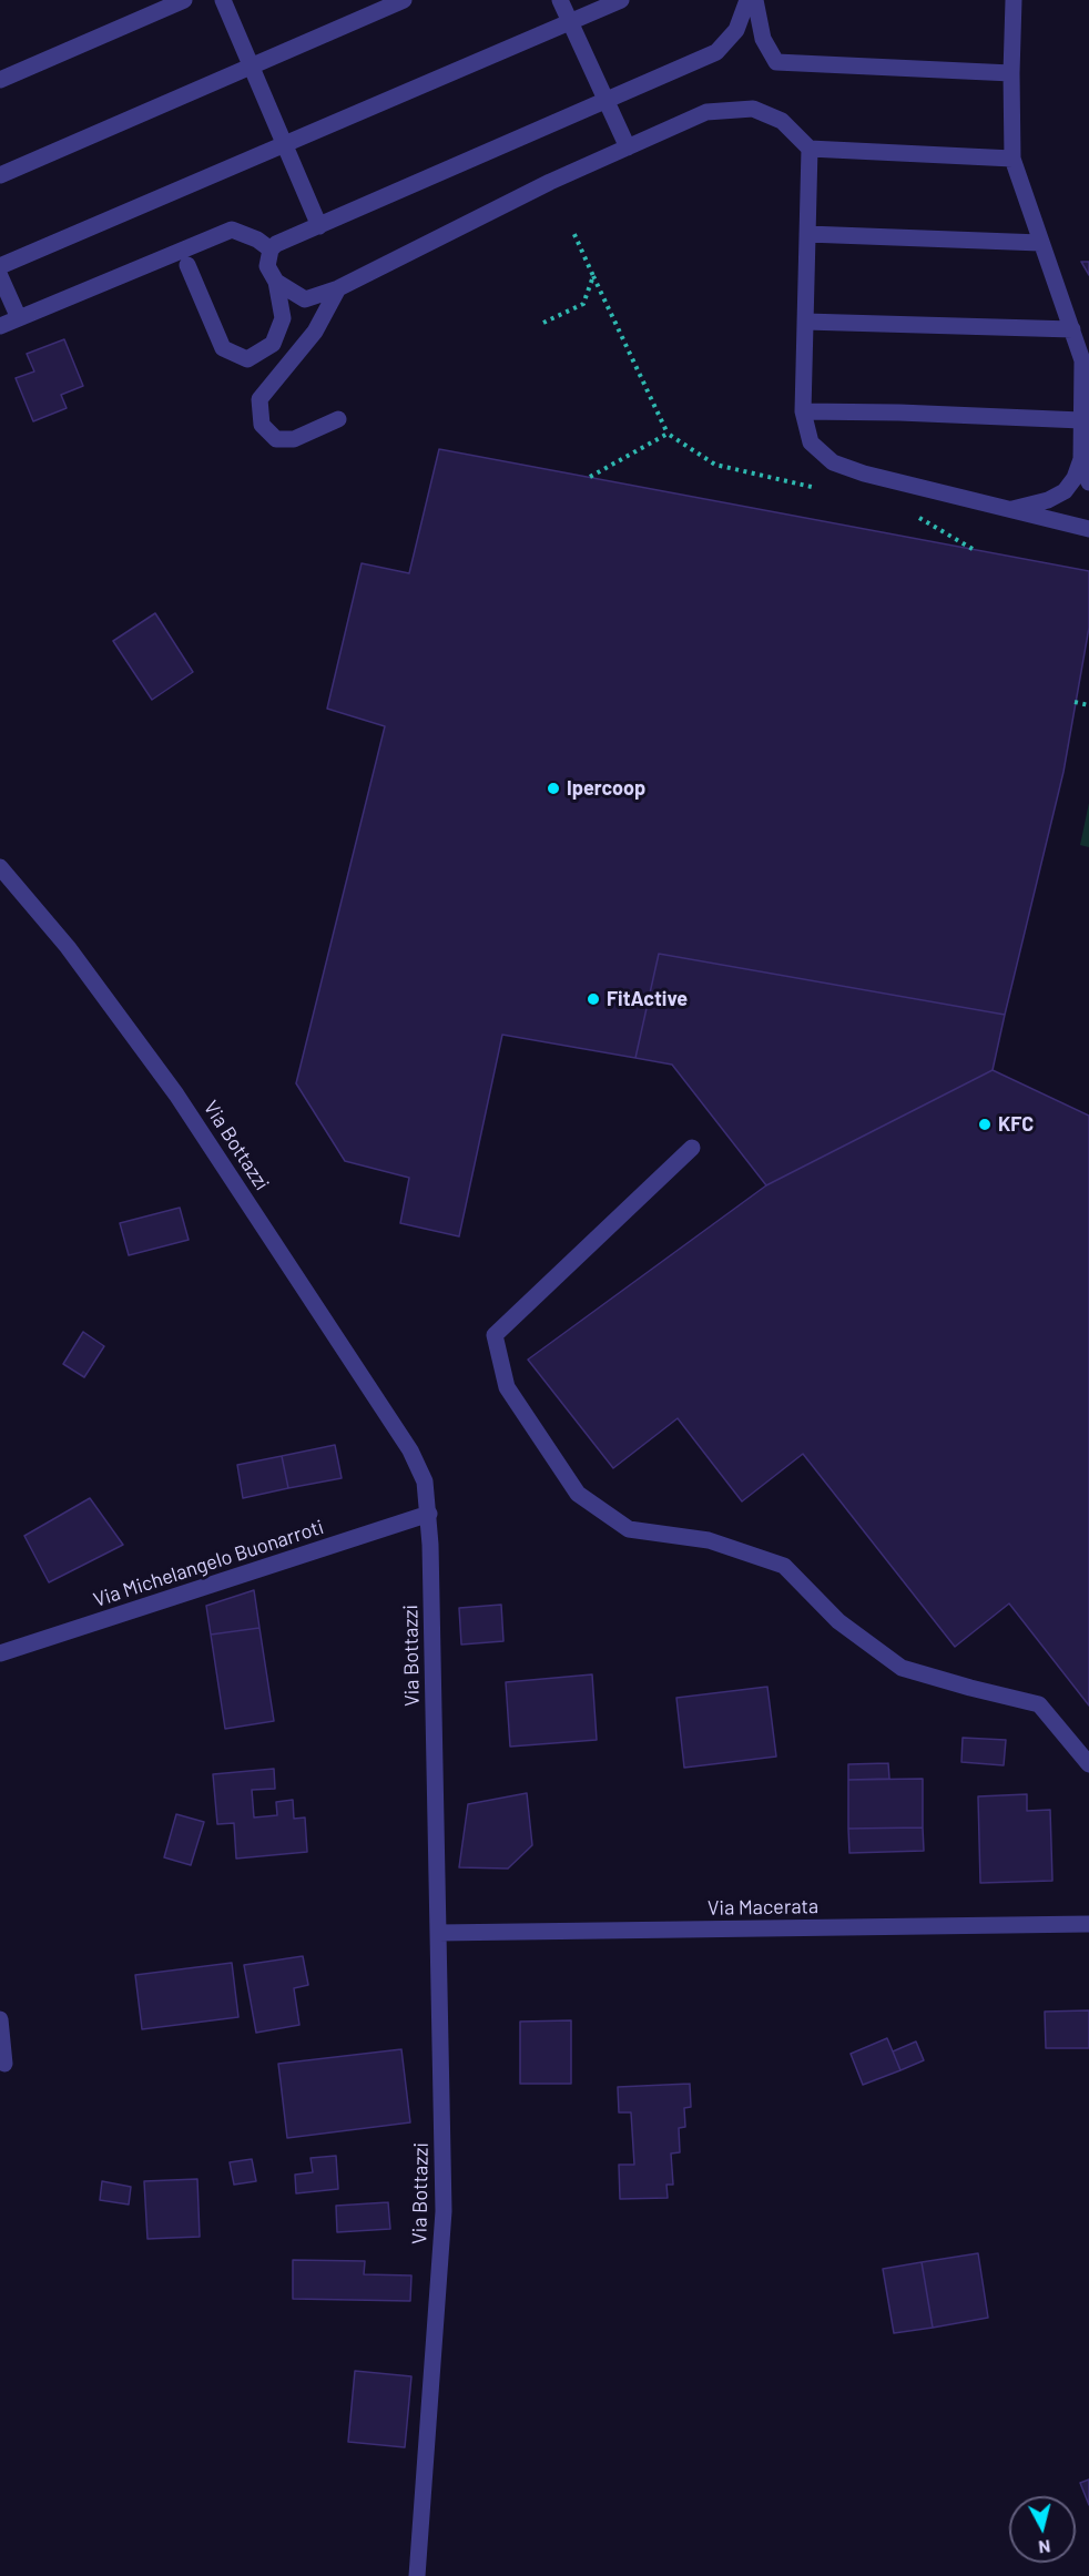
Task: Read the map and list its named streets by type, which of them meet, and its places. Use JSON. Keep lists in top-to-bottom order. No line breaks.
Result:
{"streets":{"street":["Via Bottazzi","Via Michelangelo Buonarroti","Via Macerata"]},"crossings":[["Via Bottazzi","Via Michelangelo Buonarroti"],["Via Bottazzi","Via Macerata"]],"places":["Ipercoop","FitActive","KFC"],"north":"bottom"}
